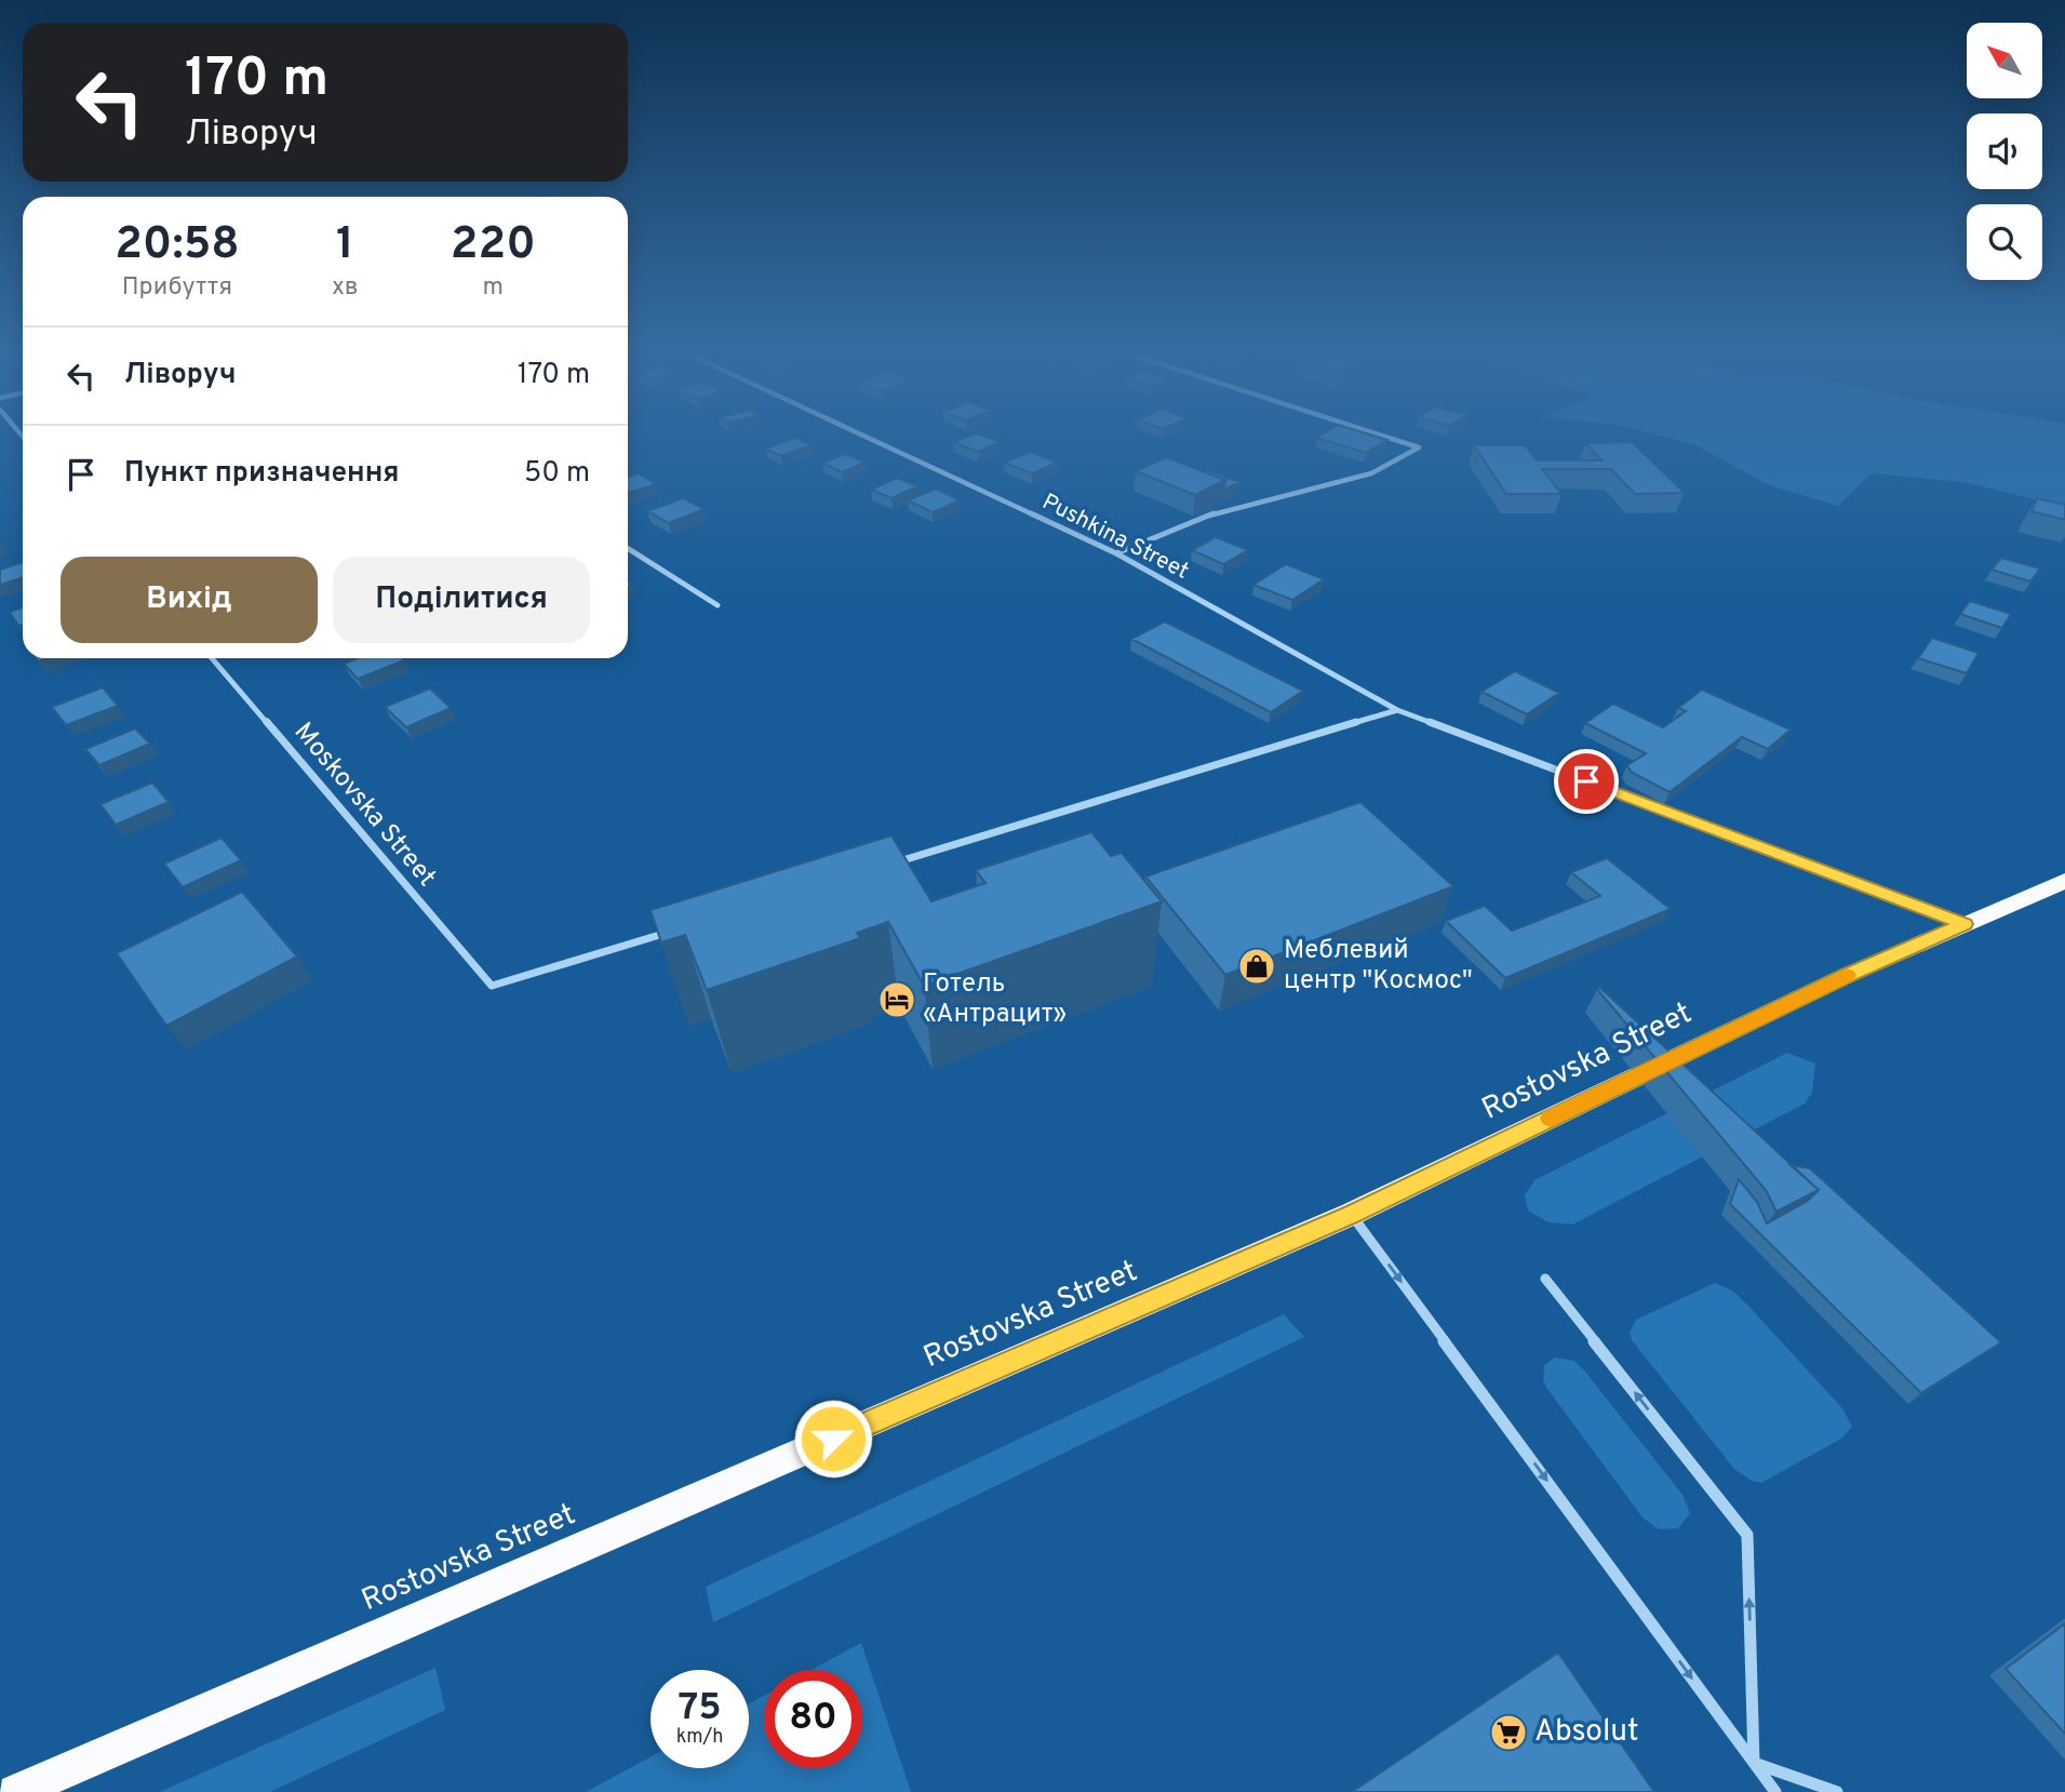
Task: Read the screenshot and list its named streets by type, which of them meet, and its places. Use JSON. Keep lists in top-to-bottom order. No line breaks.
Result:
{"streets":{"highway":["Rostovska Street"],"street":["Pushkina Street","Moskovska Street"]},"crossings":[["Pushkina Street","Rostovska Street"]],"places":{"shop":["Меблевий центр \"Космос\""],"hotel":["Готель «Антрацит»"],"supermarket":["Absolut"]},"north":"top left","page":{"turn":["170 m","Ліворуч"],"eta":["20:58","Прибуття","1","хв","220","m"],"list":[{"name":"Ліворуч","value":"170 m"},{"name":"Пункт призначення","value":"50 m"}],"buttons":["Вихід","Поділитися"],"speed":"75 km/h","limit":"80"}}
